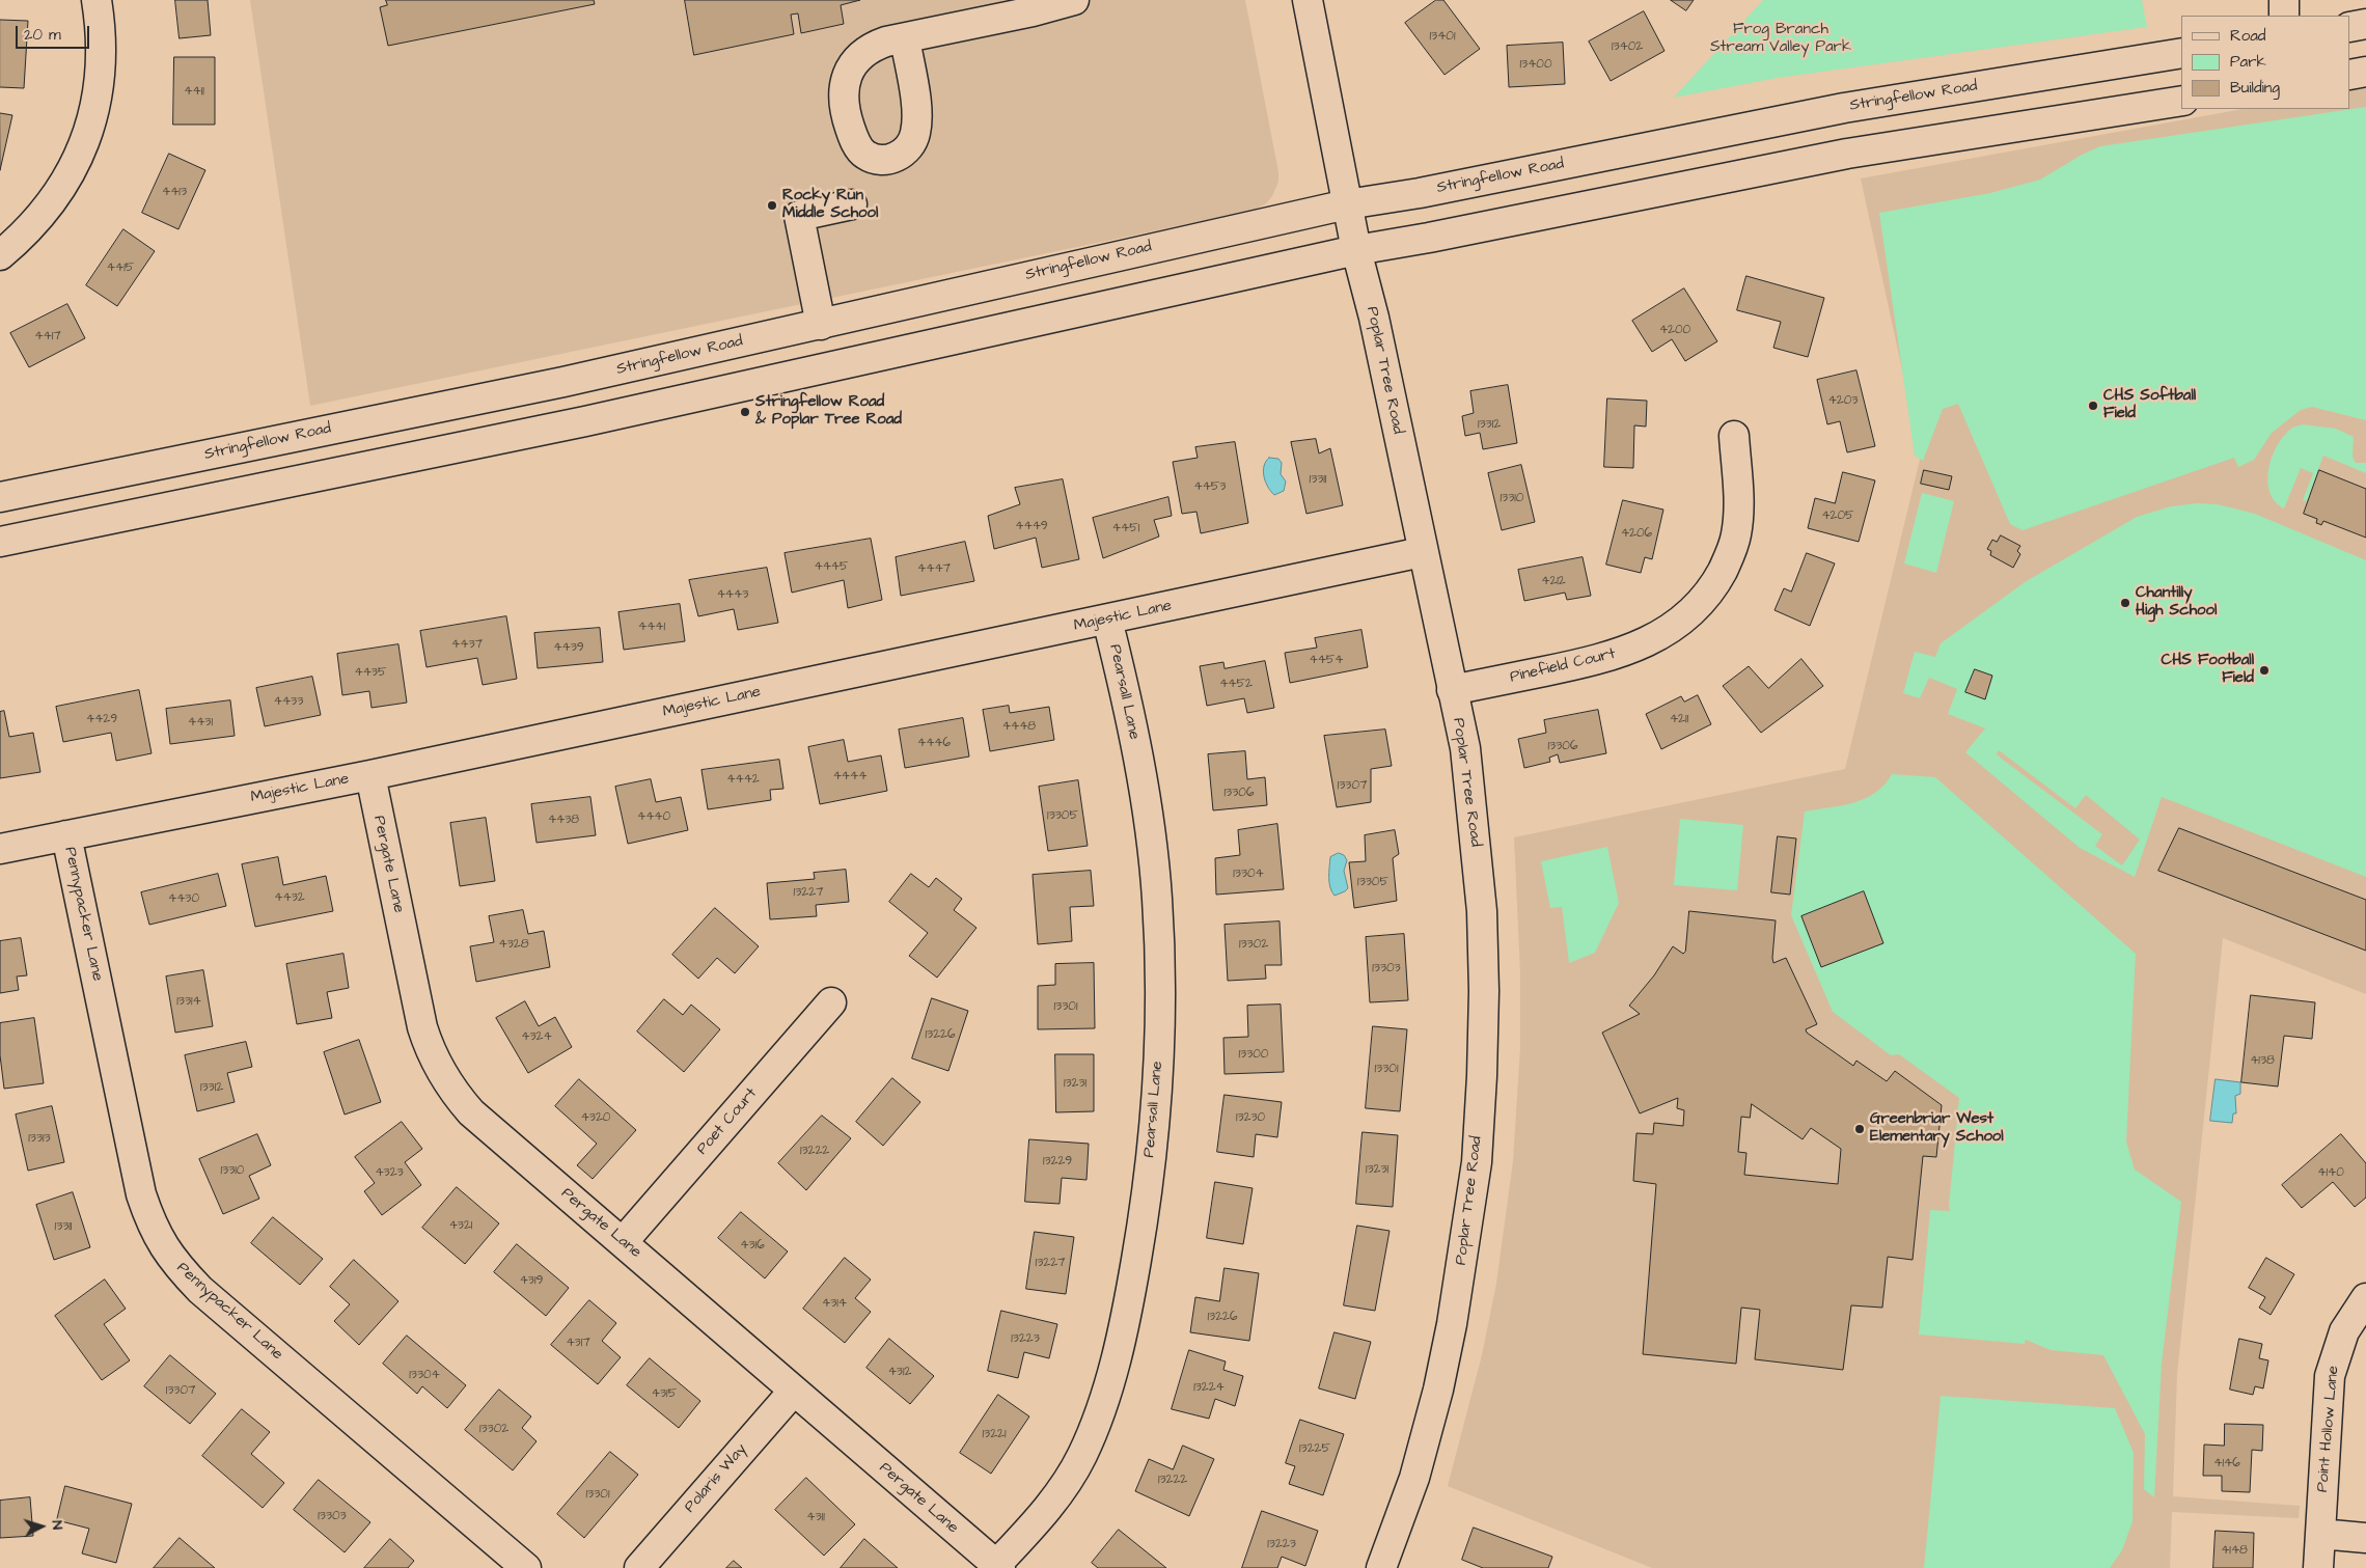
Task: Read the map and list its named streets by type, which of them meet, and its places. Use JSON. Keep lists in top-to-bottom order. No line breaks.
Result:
{"streets":{"street":["Stringfellow Road","Poplar Tree Road","Majestic Lane","Pinefield Court","Pearsall Lane","Pergate Lane","Pennypacker Lane","Poet Court","Point Hollow Lane","Polaris Way"]},"crossings":[["Stringfellow Road","Poplar Tree Road"],["Poplar Tree Road","Majestic Lane"],["Poplar Tree Road","Pinefield Court"],["Majestic Lane","Pearsall Lane"],["Majestic Lane","Pergate Lane"],["Majestic Lane","Pennypacker Lane"],["Pearsall Lane","Pergate Lane"],["Pergate Lane","Poet Court"],["Pergate Lane","Polaris Way"]],"parks":["Frog Branch Stream Valley Park"],"places":["Rocky Run Middle School","CHS Softball Field","Stringfellow Road & Poplar Tree Road","Chantilly High School","CHS Football Field","Greenbriar West Elementary School"],"house_numbers":["13401","13402","13400","4411","4413","4415","4200","4417","4203","13312","13311","4453","13310","4205","4449","4451","4206","4445","4447","4212","4443","4441","4437","4439","4454","4435","4452","4433","4429","4211","4431","4448","4446","13306","4444","4442","13307","13306","13305","4440","4438","13304","13305","13227","4432","4430","4328","13302","13303","13314","13301","13226","4324","13300","4138","13301","13231","13312","4320","13230","13313","13222","13229","13231","13310","4323","4140","4321","13311","4316","13227","4319","4314","13226","13223","4317","4312","13304","13224","13307","4315","13302","13221","13225","4146","13222","13301","13303","4311","13223","4148"],"legend":["Road","Park","Building"],"scale_bar":"20 m","north":"right"}
